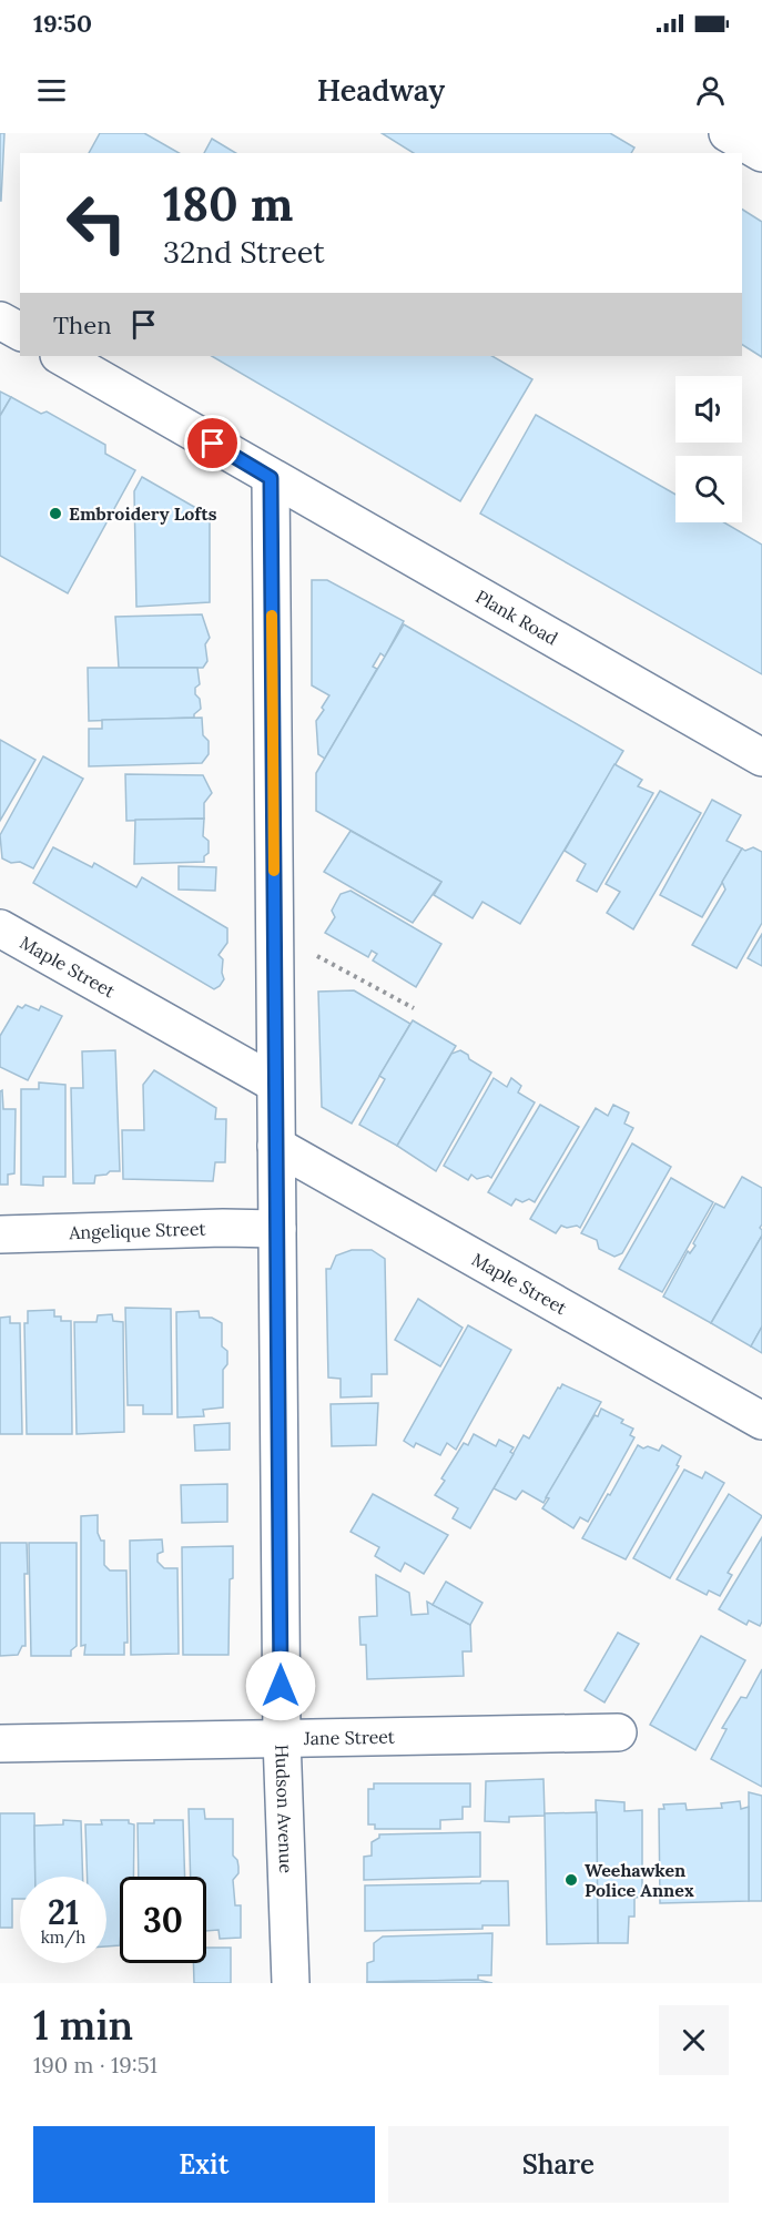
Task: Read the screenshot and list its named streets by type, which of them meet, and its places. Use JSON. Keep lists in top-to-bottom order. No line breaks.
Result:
{"streets":{"street":["Plank Road","Maple Street","Angelique Street","Jane Street","Hudson Avenue"]},"crossings":[["Plank Road","Hudson Avenue"],["Maple Street","Hudson Avenue"],["Angelique Street","Hudson Avenue"],["Jane Street","Hudson Avenue"]],"places":["Embroidery Lofts","Weehawken Police Annex"],"page":{"status":"19:50","header":"Headway","turn":["180 m","32nd Street"],"then":"Then","speed":"21 km/h","limit":"30","heading":["1 min","190 m · 19:51"],"buttons":["Exit","Share"]}}
